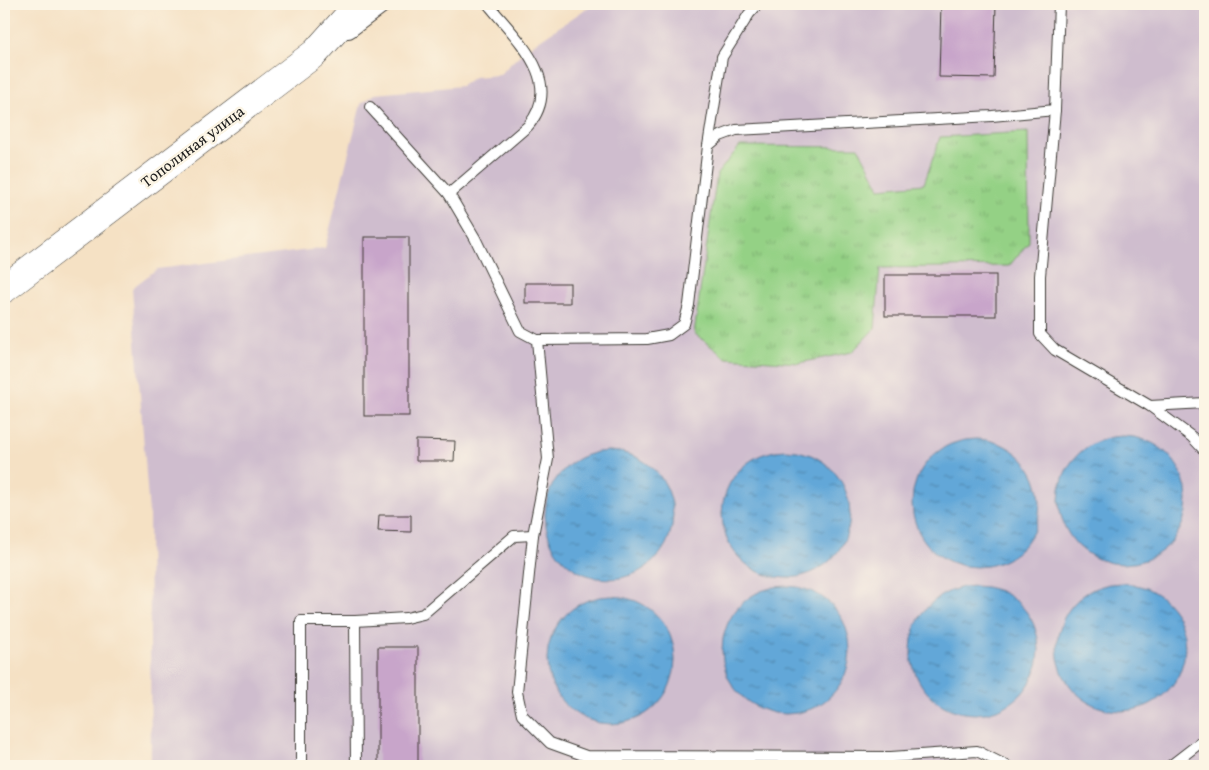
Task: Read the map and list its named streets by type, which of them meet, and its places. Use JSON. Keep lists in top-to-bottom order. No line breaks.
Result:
{"streets":{"main road":["Тополиная улица"]}}
